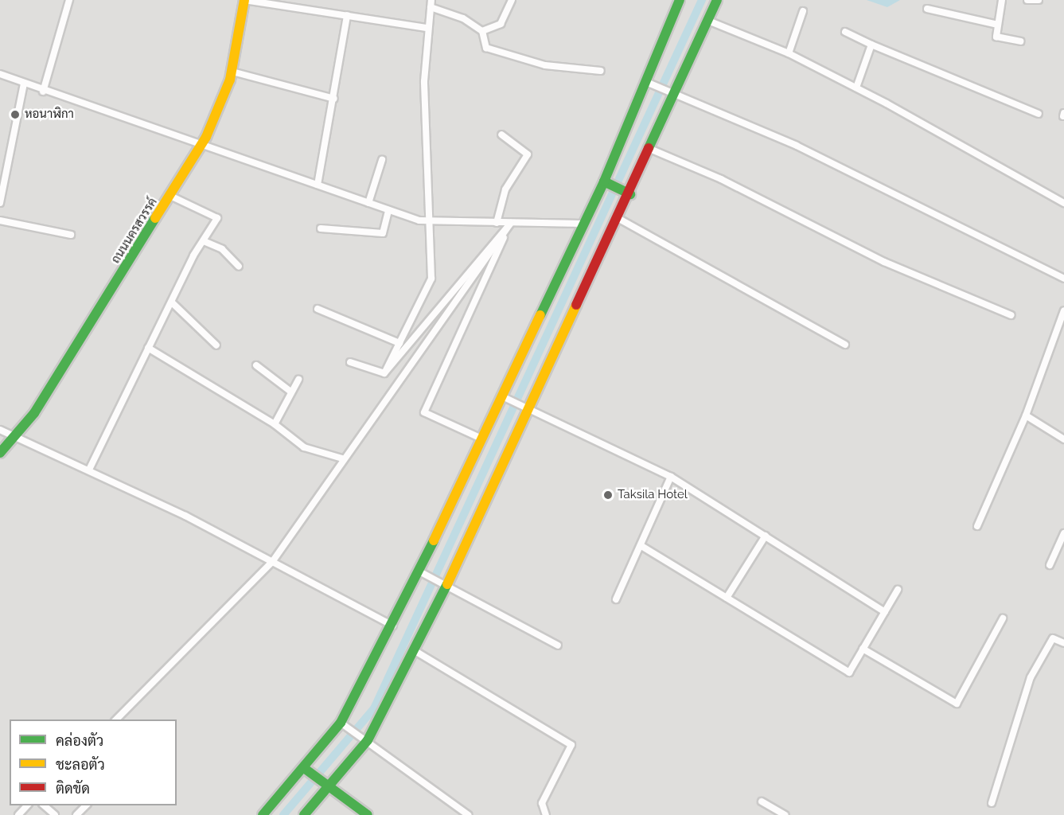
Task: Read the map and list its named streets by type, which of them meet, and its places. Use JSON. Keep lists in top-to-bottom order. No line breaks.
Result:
{"streets":{"street":["ถนนนครสวรรค์"]},"places":["หอนาฬิกา","Taksila Hotel"],"legend":["คล่องตัว","ชะลอตัว","ติดขัด"]}
